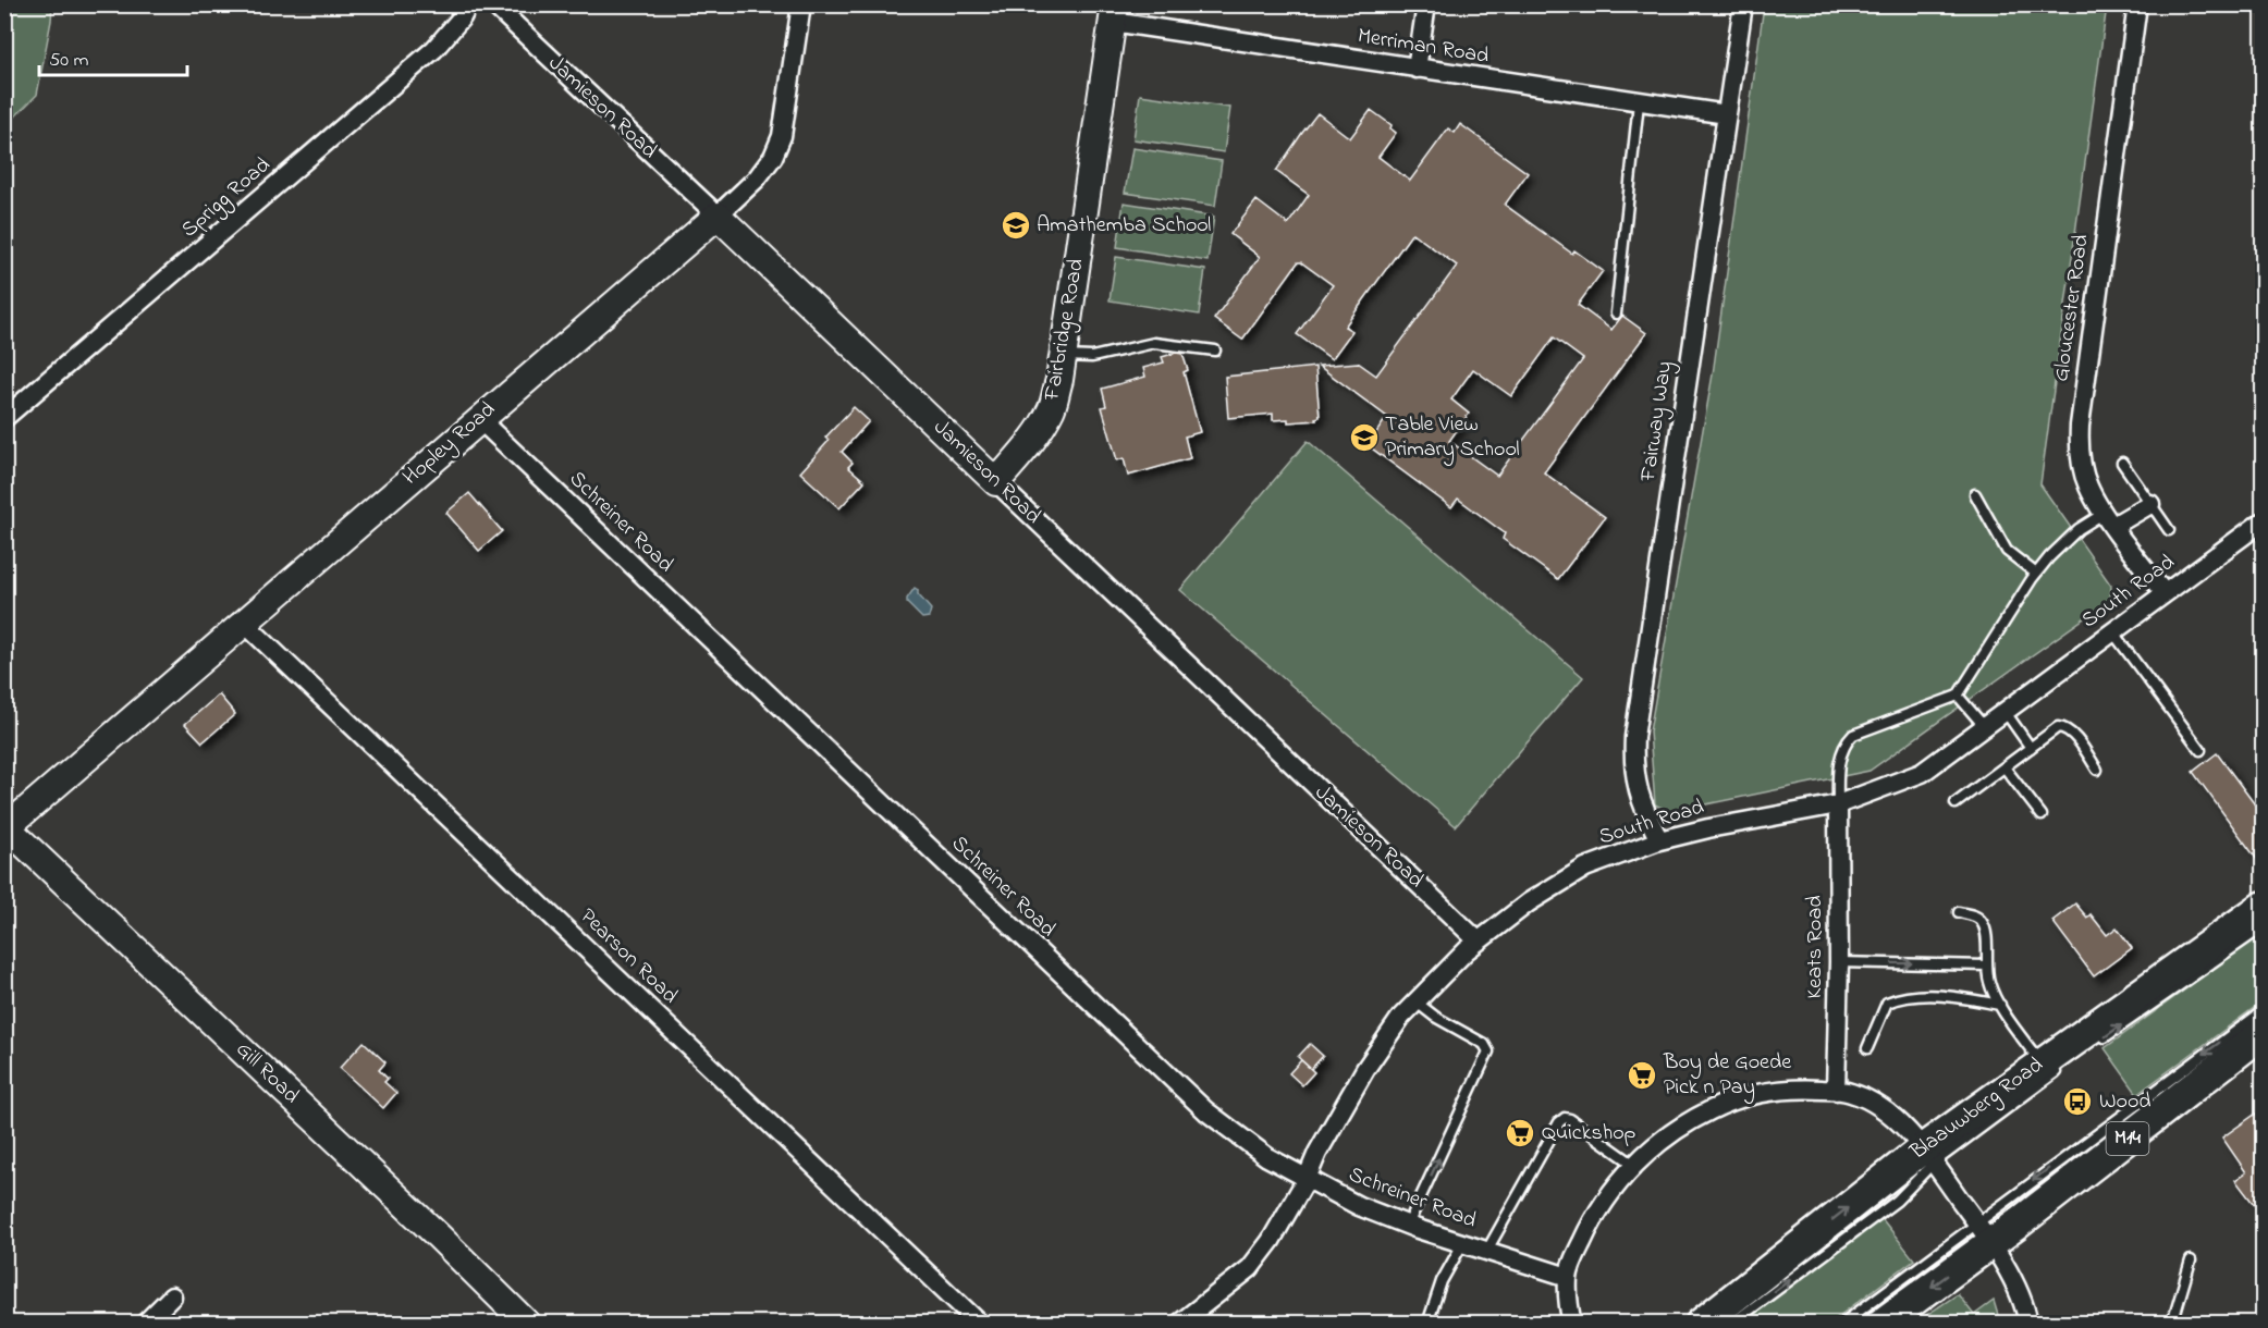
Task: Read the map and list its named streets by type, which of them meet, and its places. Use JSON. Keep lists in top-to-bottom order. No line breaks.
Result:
{"streets":{"main road":["Blaauwberg Road","M14"],"street":["Merriman Road","Jamieson Road","Sprigg Road","Gloucester Road","Fairbridge Road","Fairway Way","Hopley Road","Schreiner Road","South Road","Keats Road","Pearson Road","Gill Road"]},"crossings":[["Merriman Road","Fairbridge Road"],["Merriman Road","Fairway Way"],["Jamieson Road","Fairbridge Road"],["Jamieson Road","Hopley Road"],["Jamieson Road","South Road"],["Gloucester Road","South Road"],["Fairway Way","South Road"],["Hopley Road","Schreiner Road"],["Hopley Road","Pearson Road"],["Hopley Road","Gill Road"],["Schreiner Road","South Road"],["South Road","Keats Road"]],"places":{"school or university":["Amathemba School","Table View Primary School"],"supermarket":["Boy de Goede Pick n Pay","Quickshop"],"bus stop":["Wood"]},"scale_bar":"50 m"}
